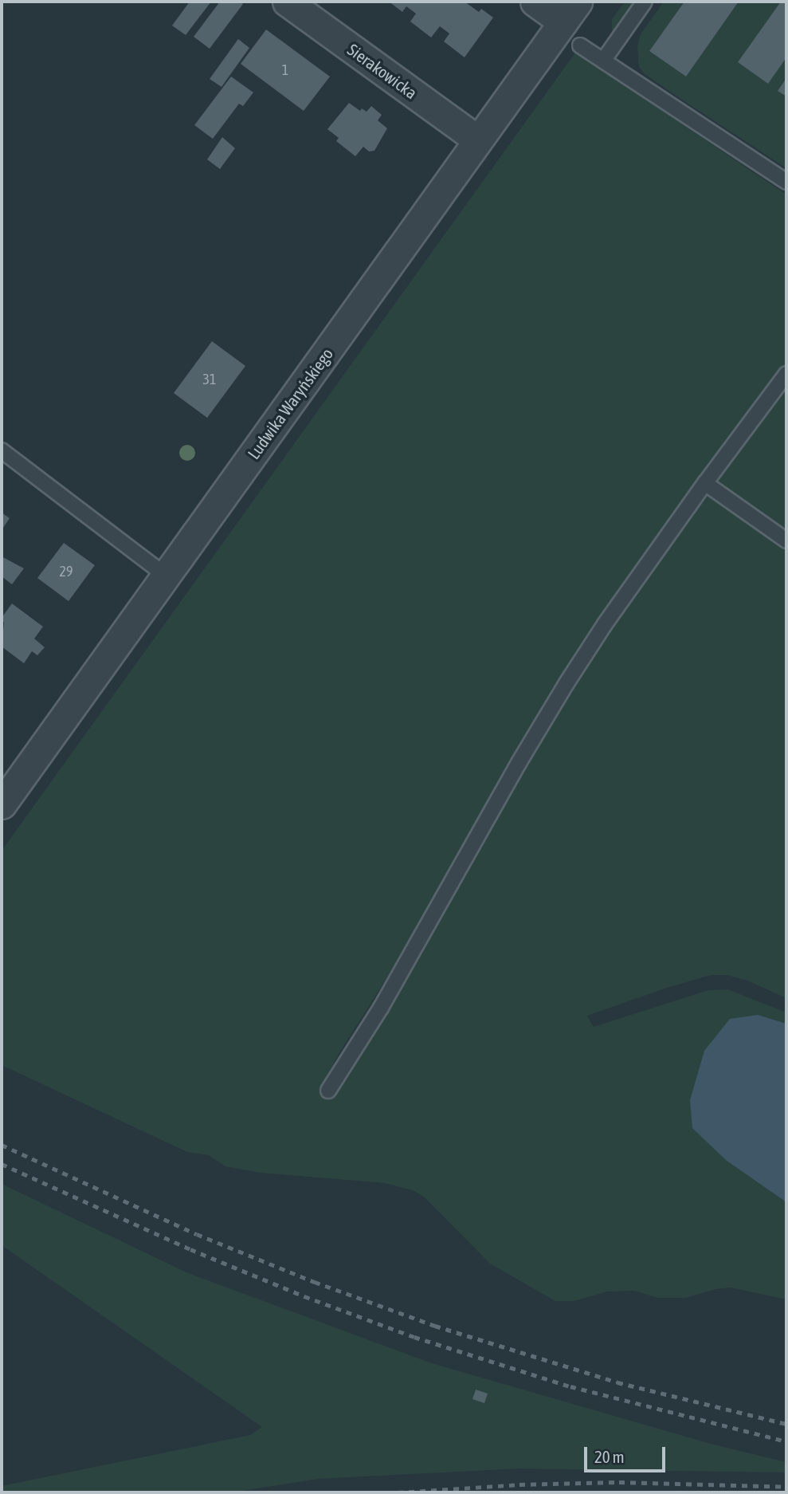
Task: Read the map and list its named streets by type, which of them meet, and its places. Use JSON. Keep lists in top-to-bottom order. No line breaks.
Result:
{"streets":{"street":["Sierakowicka","Ludwika Waryńskiego"]},"crossings":[["Sierakowicka","Ludwika Waryńskiego"]],"house_numbers":["1","31","29"],"scale_bar":"20 m"}
